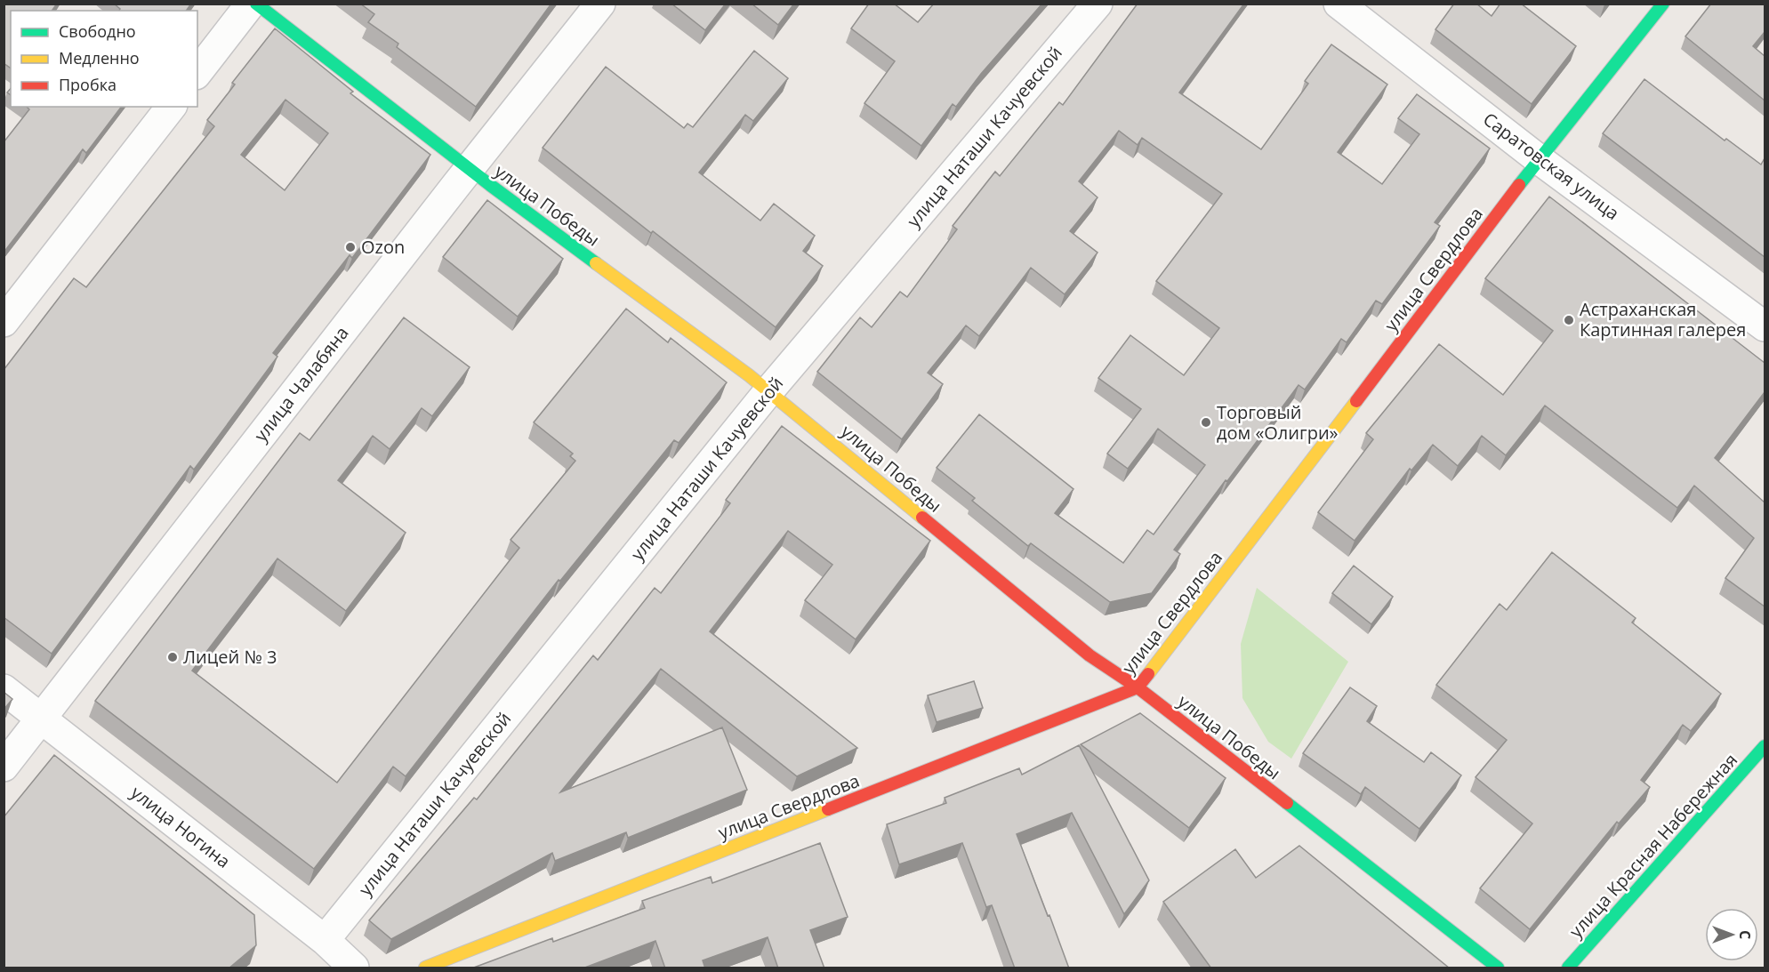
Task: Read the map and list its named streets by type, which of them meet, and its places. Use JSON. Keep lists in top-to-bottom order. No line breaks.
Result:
{"streets":{"main road":["улица Победы","улица Свердлова","улица Красная Набережная"],"street":["улица Наташи Качуевской","Саратовская улица","улица Чалабяна","улица Ногина"]},"crossings":[["улица Наташи Качуевской","улица Победы"],["улица Наташи Качуевской","улица Ногина"],["Саратовская улица","улица Свердлова"],["улица Победы","улица Свердлова"],["улица Победы","улица Чалабяна"],["улица Чалабяна","улица Ногина"]],"places":["Ozon","Астраханская Картинная галерея","Торговый дом «Олигри»","Лицей № 3"],"legend":["Свободно","Медленно","Пробка"],"north":"right"}
